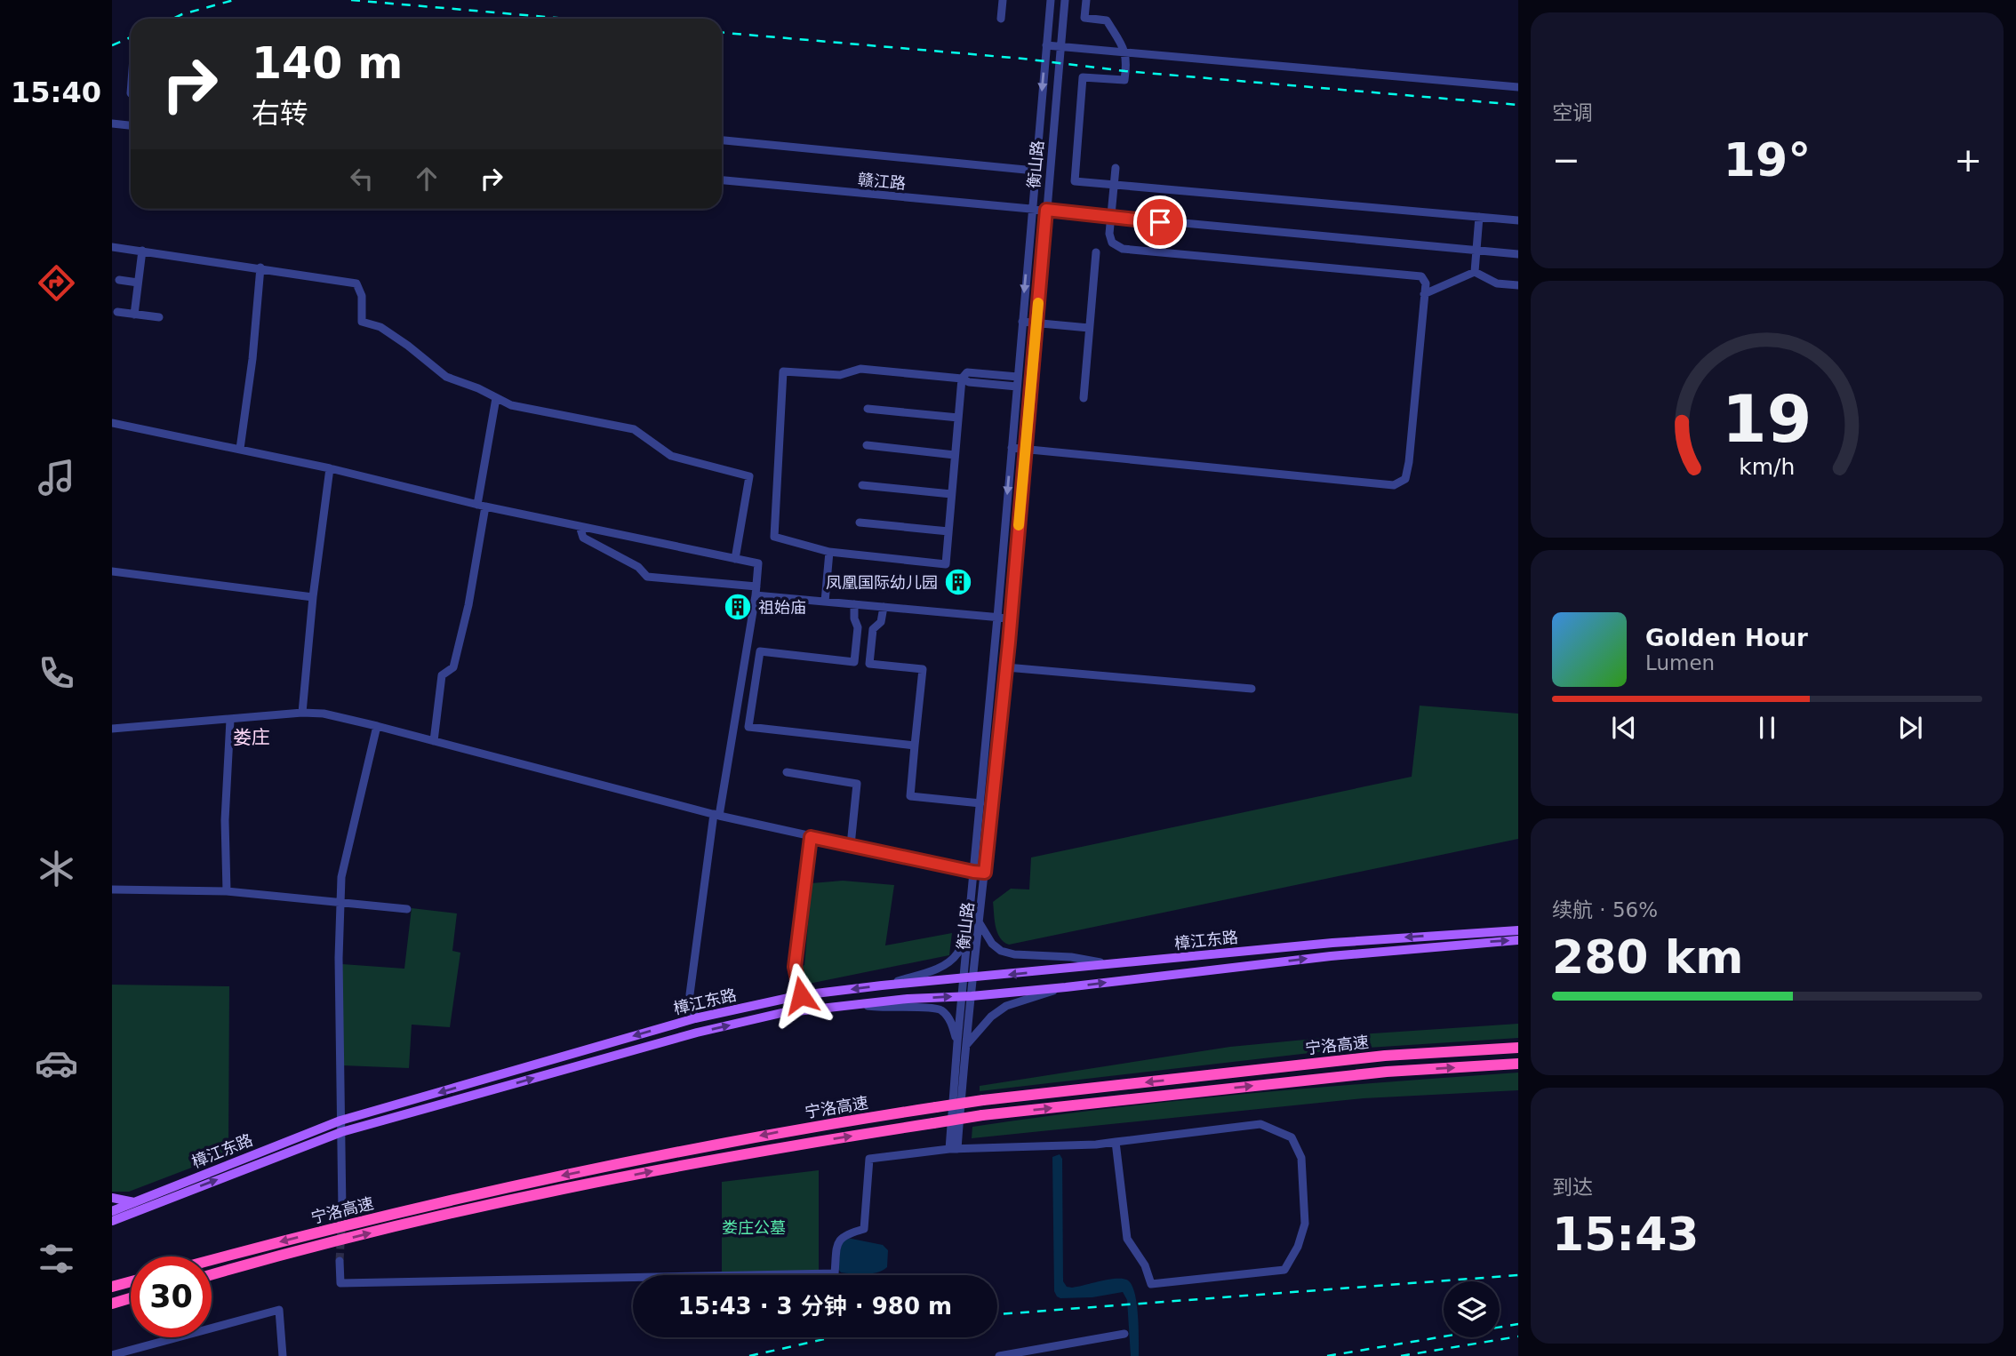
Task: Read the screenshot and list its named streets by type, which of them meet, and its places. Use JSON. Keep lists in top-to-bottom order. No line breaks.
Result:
{"streets":{"highway":["宁洛高速"],"main road":["樟江东路"],"street":["衡山路","赣江路"]},"crossings":[["衡山路","赣江路"],["衡山路","樟江东路"]],"districts":["娄庄"],"parks":["娄庄公墓"],"places":{"building":["凤凰国际幼儿园","祖始庙"]},"page":{"tabs":"15:40","tile":["空调",["续航 · 56%","280 km"],["到达","15:43"]],"turn":["140 m","右转"],"heat":["−","19°","+"],"song":["Golden Hour","Lumen"],"limit":"30","trip":"15:43 · 3 分钟 · 980 m","gauge":["19","km/h"]}}
